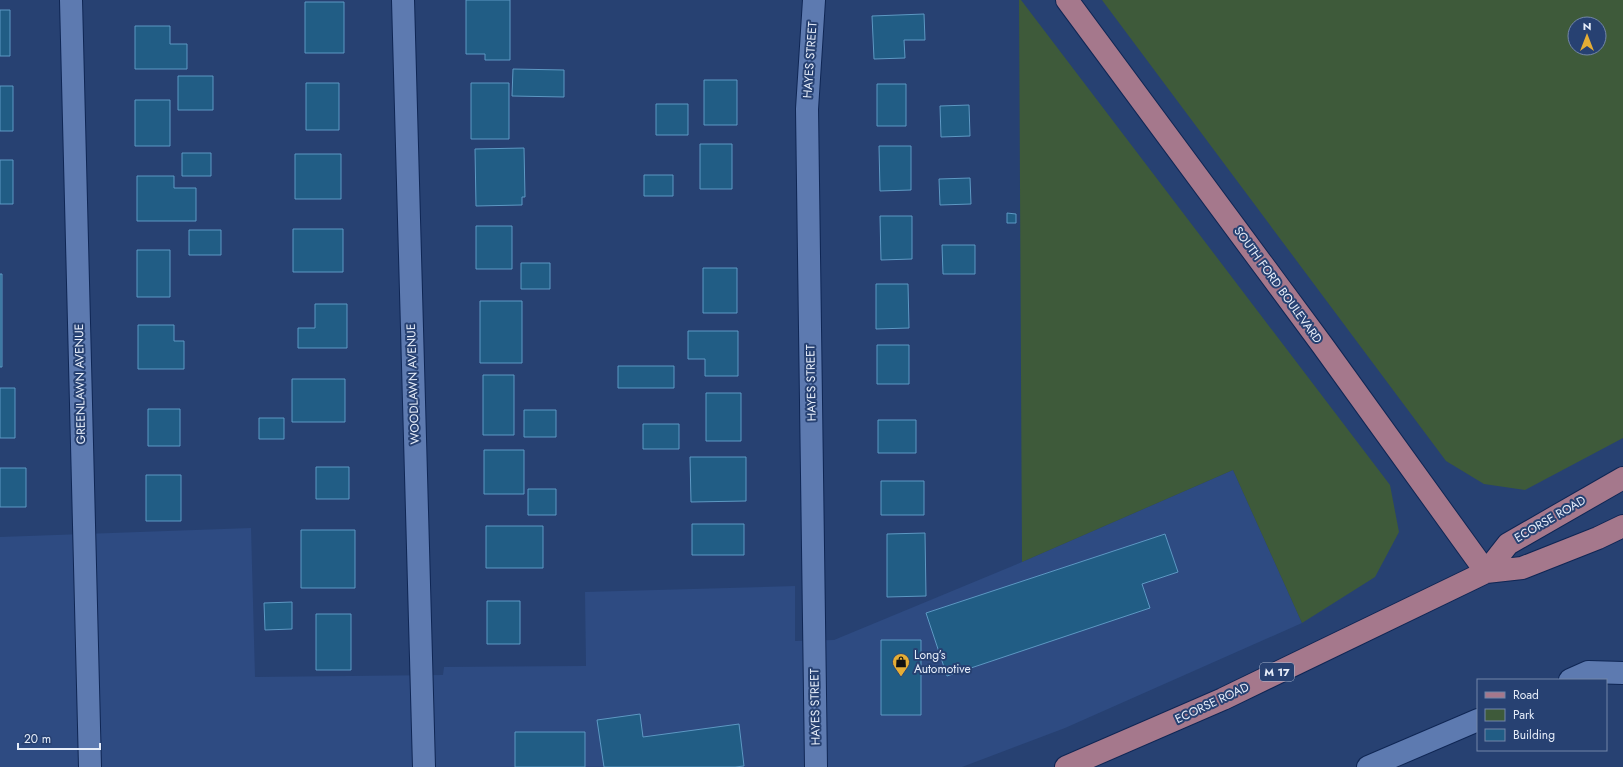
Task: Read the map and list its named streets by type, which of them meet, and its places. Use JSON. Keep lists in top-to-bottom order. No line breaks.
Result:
{"streets":{"main road":["SOUTH FORD BOULEVARD","ECORSE ROAD","M 17"],"street":["HAYES STREET","GREENLAWN AVENUE","WOODLAWN AVENUE"]},"crossings":[["SOUTH FORD BOULEVARD","ECORSE ROAD"]],"places":{"shop":["Long’s Automotive"]},"legend":["Road","Park","Building"],"scale_bar":"20 m","north":"top"}
